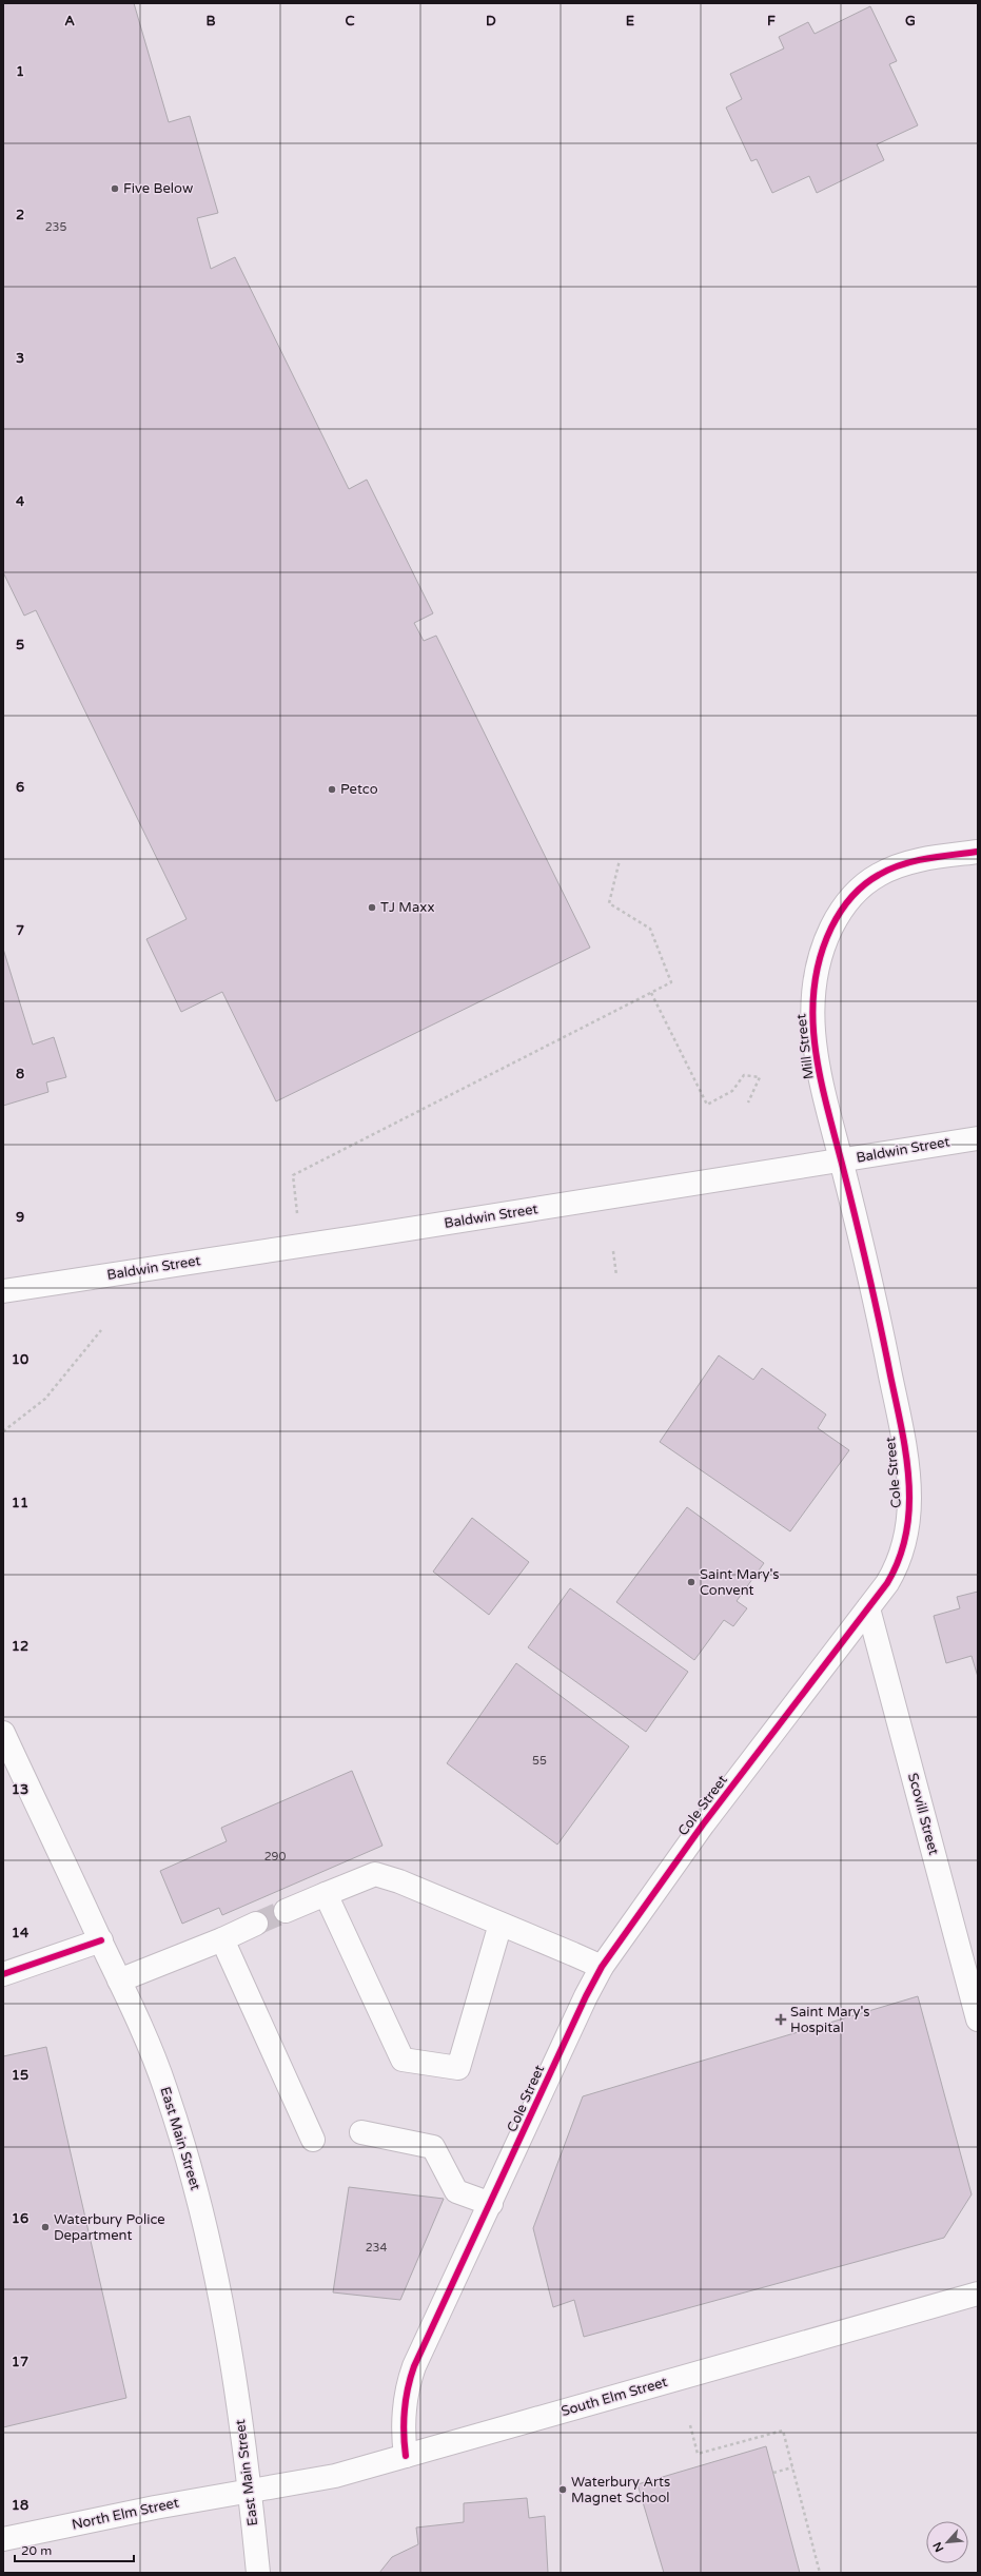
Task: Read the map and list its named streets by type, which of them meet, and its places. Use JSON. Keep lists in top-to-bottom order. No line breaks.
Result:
{"streets":{"main road":["Mill Street","Baldwin Street","Cole Street","Scovill Street","East Main Street","South Elm Street","North Elm Street"]},"crossings":[["Mill Street","Baldwin Street"],["Mill Street","Cole Street"],["Baldwin Street","Cole Street"],["Cole Street","Scovill Street"],["Cole Street","South Elm Street"],["East Main Street","South Elm Street"],["East Main Street","North Elm Street"],["South Elm Street","North Elm Street"]],"places":{"other":["Five Below","Petco","TJ Maxx","Saint Mary's Convent","Waterbury Police Department","Waterbury Arts Magnet School"],"health":["Saint Mary's Hospital"]},"house_numbers":["235","55","290","234"],"scale_bar":"20 m","north":"bottom left","grid":{"columns":["A","B","C","D","E","F","G"],"rows":["1","2","3","4","5","6","7","8","9","10","11","12","13","14","15","16","17","18"]}}
